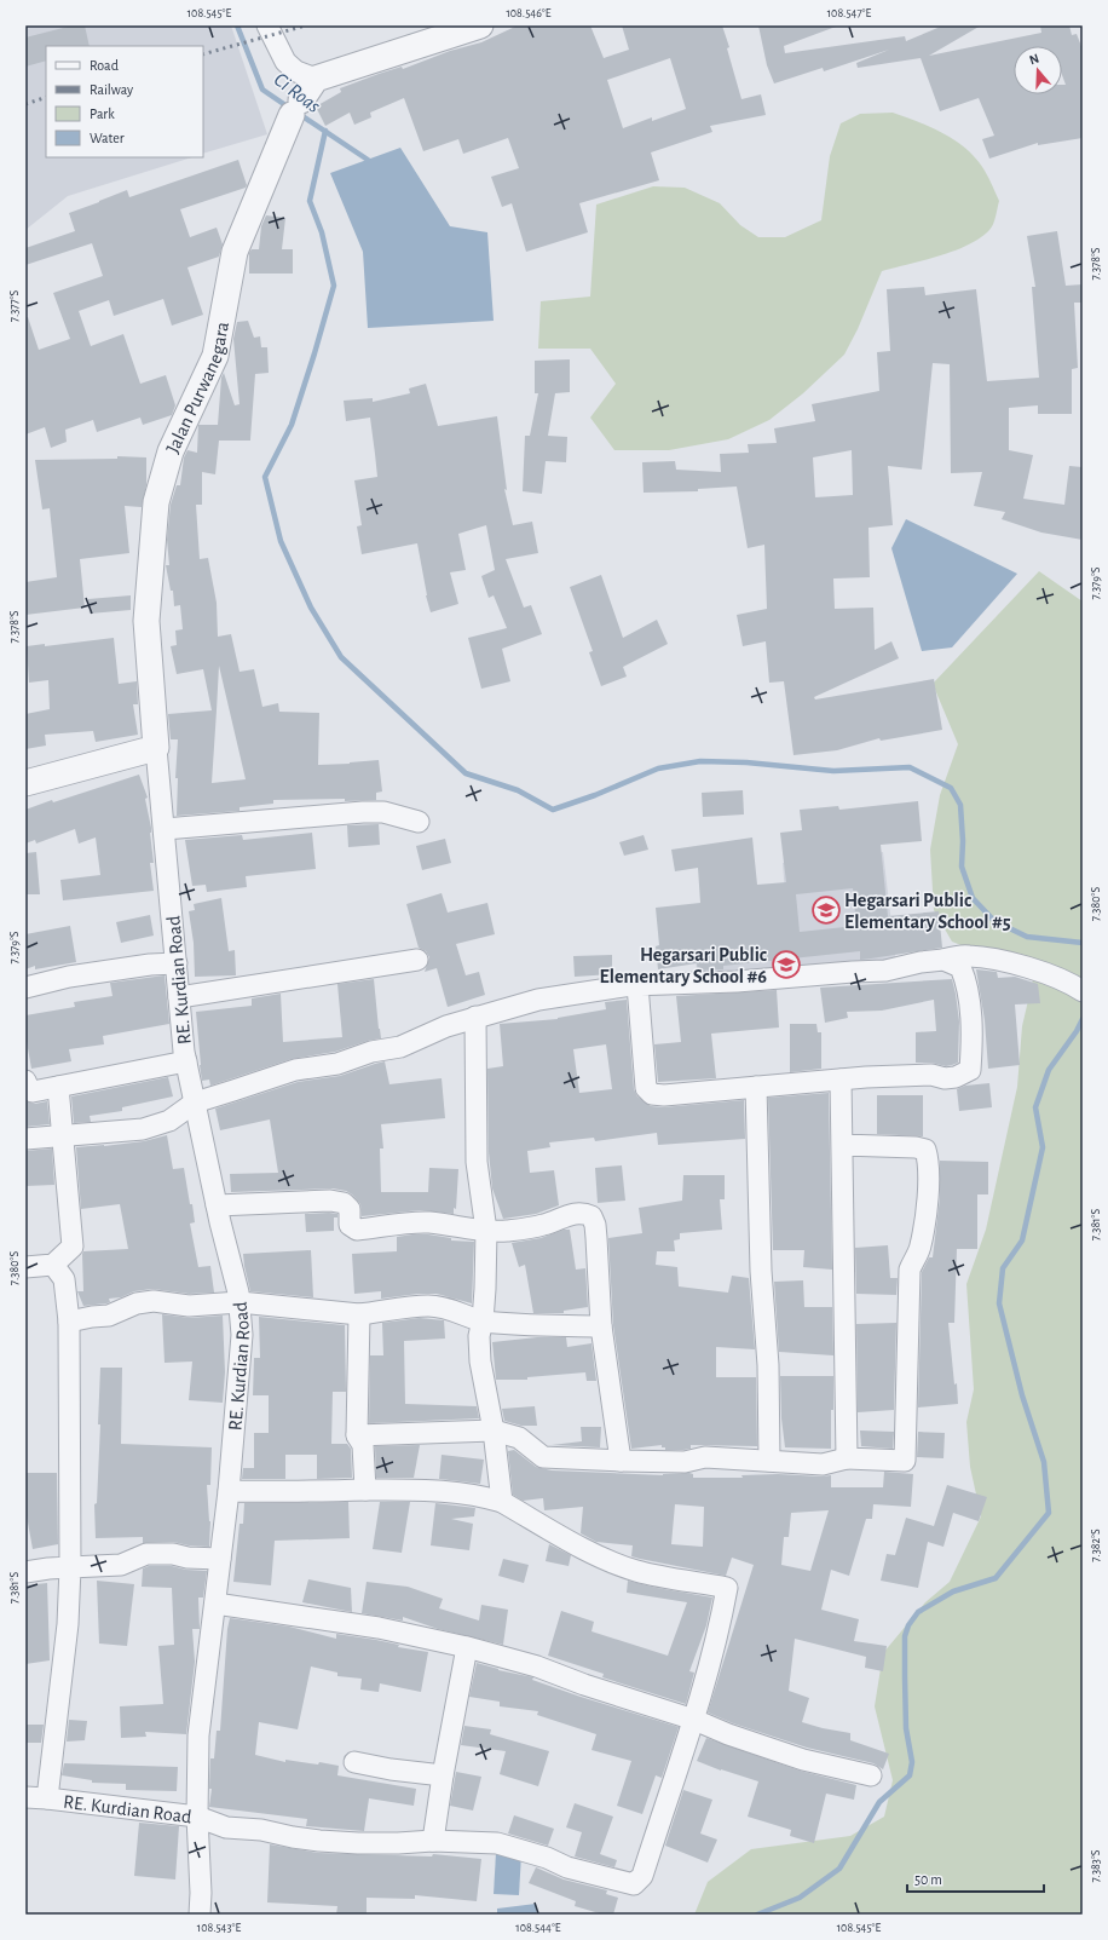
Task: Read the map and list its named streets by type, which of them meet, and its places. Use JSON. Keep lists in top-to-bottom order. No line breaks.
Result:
{"streets":{"street":["Jalan Purwanegara","RE. Kurdian Road"]},"crossings":[["Jalan Purwanegara","RE. Kurdian Road"]],"water":["Ci Roas"],"places":{"school or university":["Hegarsari Public Elementary School #5","Hegarsari Public Elementary School #6"]},"legend":["Road","Railway","Park","Water"],"scale_bar":"50 m","north":"top","coordinates":["108.545°E","108.546°E","108.547°E","7.378°S","7.377°S","7.379°S","7.380°S","7.381°S","7.382°S","7.383°S","108.543°E","108.544°E"]}
